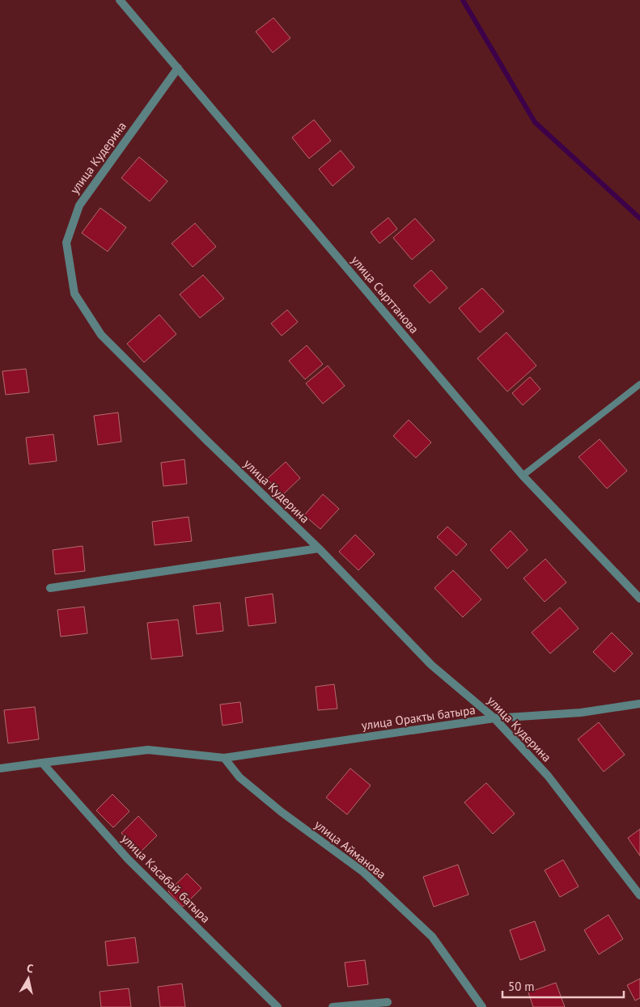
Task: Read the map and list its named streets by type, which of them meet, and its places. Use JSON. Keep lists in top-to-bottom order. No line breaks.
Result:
{"streets":{"street":["улица Кудерина","улица Сырттанова","улица Оракты батыра","улица Айманова","улица Касабай батыра"]},"crossings":[["улица Кудерина","улица Сырттанова"],["улица Кудерина","улица Оракты батыра"],["улица Оракты батыра","улица Айманова"],["улица Оракты батыра","улица Касабай батыра"]],"scale_bar":"50 m","north":"top"}
